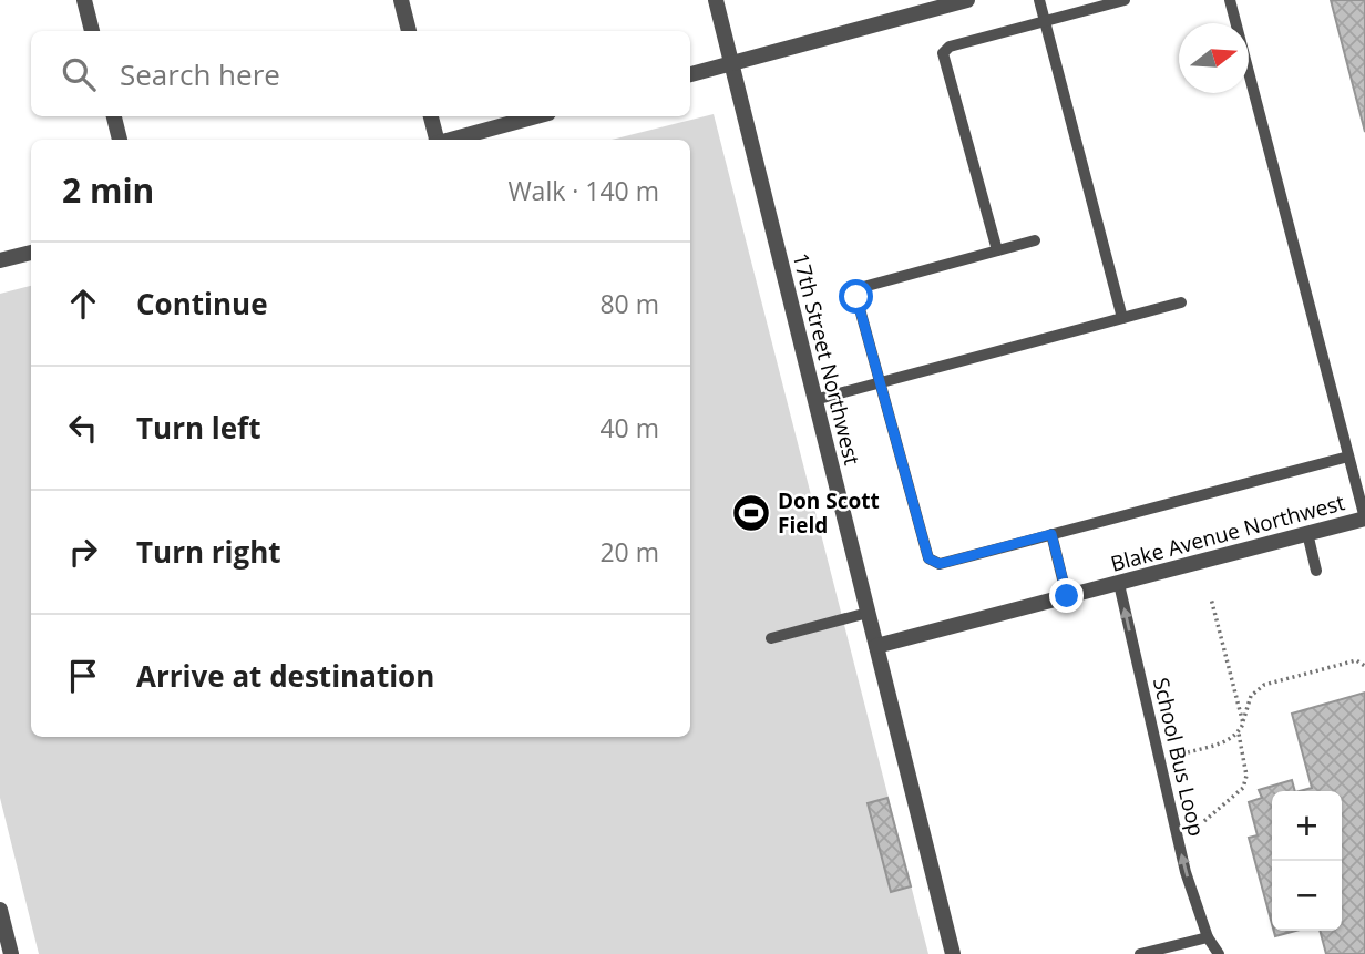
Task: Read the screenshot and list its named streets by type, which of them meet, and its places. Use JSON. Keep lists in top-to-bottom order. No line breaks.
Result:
{"streets":{"street":["17th Street Northwest","Blake Avenue Northwest"],"lane":["School Bus Loop"]},"crossings":[["17th Street Northwest","Blake Avenue Northwest"],["Blake Avenue Northwest","School Bus Loop"]],"one_way":["School Bus Loop"],"places":{"sports":["Don Scott Field"]},"north":"right","page":{"search":"Search here","heading":["2 min","Walk · 140 m"],"list":[["Continue","80 m"],["Turn left","40 m"],["Turn right","20 m"],"Arrive at destination"],"map_buttons":["+","−"]}}
